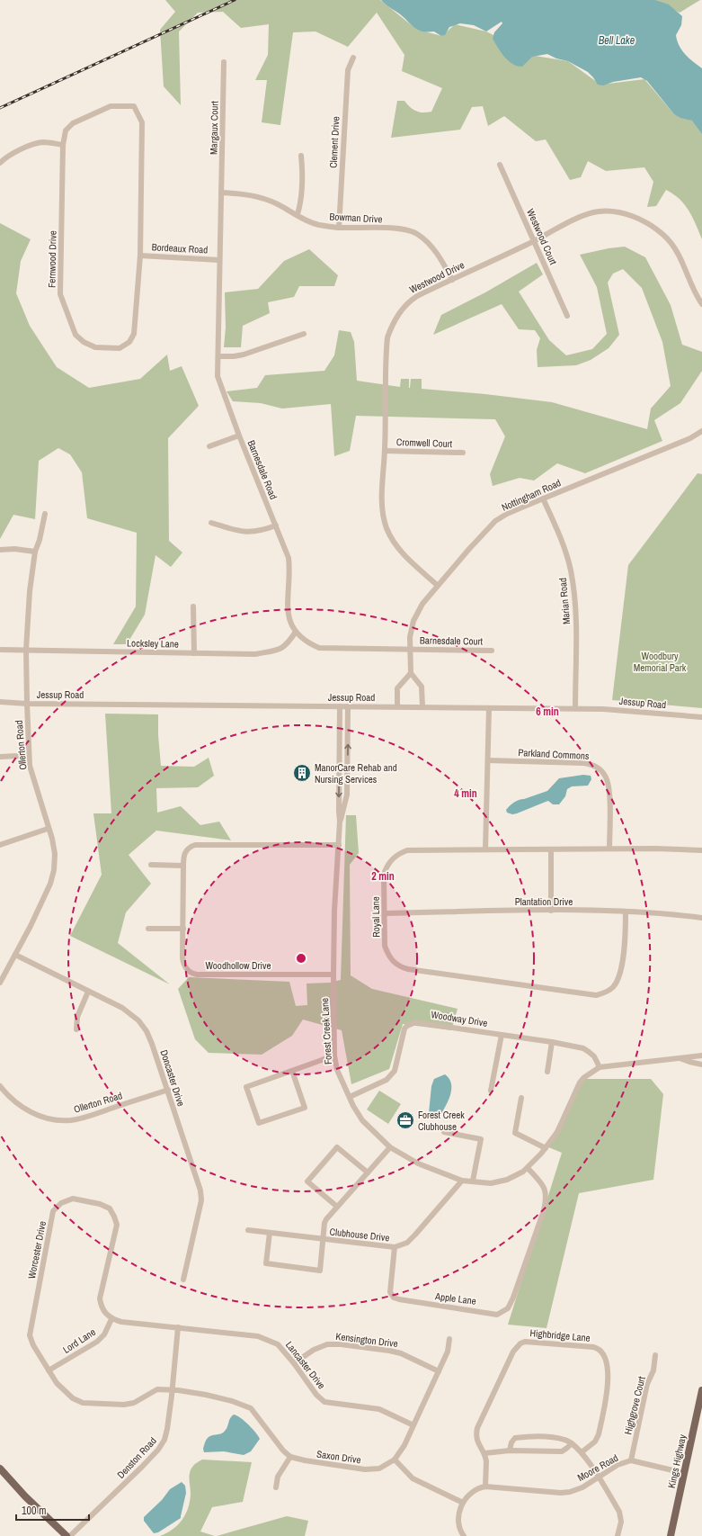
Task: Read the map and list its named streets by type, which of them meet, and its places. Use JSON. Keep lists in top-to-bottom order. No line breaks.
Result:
{"streets":{"main road":["Kings Highway"],"street":["Margaux Court","Clement Drive","Bowman Drive","Westwood Court","Bordeaux Road","Fernwood Drive","Westwood Drive","Cromwell Court","Barnesdale Road","Nottingham Road","Marian Road","Barnesdale Court","Locksley Lane","Jessup Road","Ollerton Road","Parkland Commons","Plantation Drive","Royal Lane","Woodhollow Drive","Woodway Drive","Forest Creek Lane","Doncaster Drive","Clubhouse Drive","Worcester Drive","Apple Lane","Highbridge Lane","Kensington Drive","Lord Lane","Lancaster Drive","Highgrove Court","Saxon Drive","Denston Road","Moore Road"]},"crossings":[["Margaux Court","Bowman Drive"],["Margaux Court","Barnesdale Road"],["Clement Drive","Bowman Drive"],["Bowman Drive","Westwood Drive"],["Bowman Drive","Barnesdale Road"],["Westwood Court","Westwood Drive"],["Bordeaux Road","Fernwood Drive"],["Bordeaux Road","Barnesdale Road"],["Westwood Drive","Cromwell Court"],["Westwood Drive","Nottingham Road"],["Barnesdale Road","Nottingham Road"],["Barnesdale Road","Barnesdale Court"],["Barnesdale Road","Locksley Lane"],["Nottingham Road","Marian Road"],["Nottingham Road","Barnesdale Court"],["Marian Road","Jessup Road"],["Locksley Lane","Ollerton Road"],["Jessup Road","Ollerton Road"],["Jessup Road","Forest Creek Lane"],["Ollerton Road","Doncaster Drive"],["Parkland Commons","Royal Lane"],["Plantation Drive","Royal Lane"],["Woodhollow Drive","Forest Creek Lane"],["Woodway Drive","Forest Creek Lane"],["Forest Creek Lane","Clubhouse Drive"],["Forest Creek Lane","Apple Lane"],["Clubhouse Drive","Apple Lane"],["Worcester Drive","Lord Lane"],["Worcester Drive","Denston Road"],["Highbridge Lane","Moore Road"],["Kensington Drive","Lancaster Drive"],["Kensington Drive","Saxon Drive"],["Lancaster Drive","Saxon Drive"],["Lancaster Drive","Denston Road"],["Highgrove Court","Moore Road"],["Kings Highway","Moore Road"]],"water":["Bell Lake"],"parks":["Woodbury Memorial Park"],"places":{"building":["ManorCare Rehab and Nursing Services"],"office":["Forest Creek Clubhouse"]},"scale_bar":"100 m","rings":["6 min","4 min","2 min"]}
